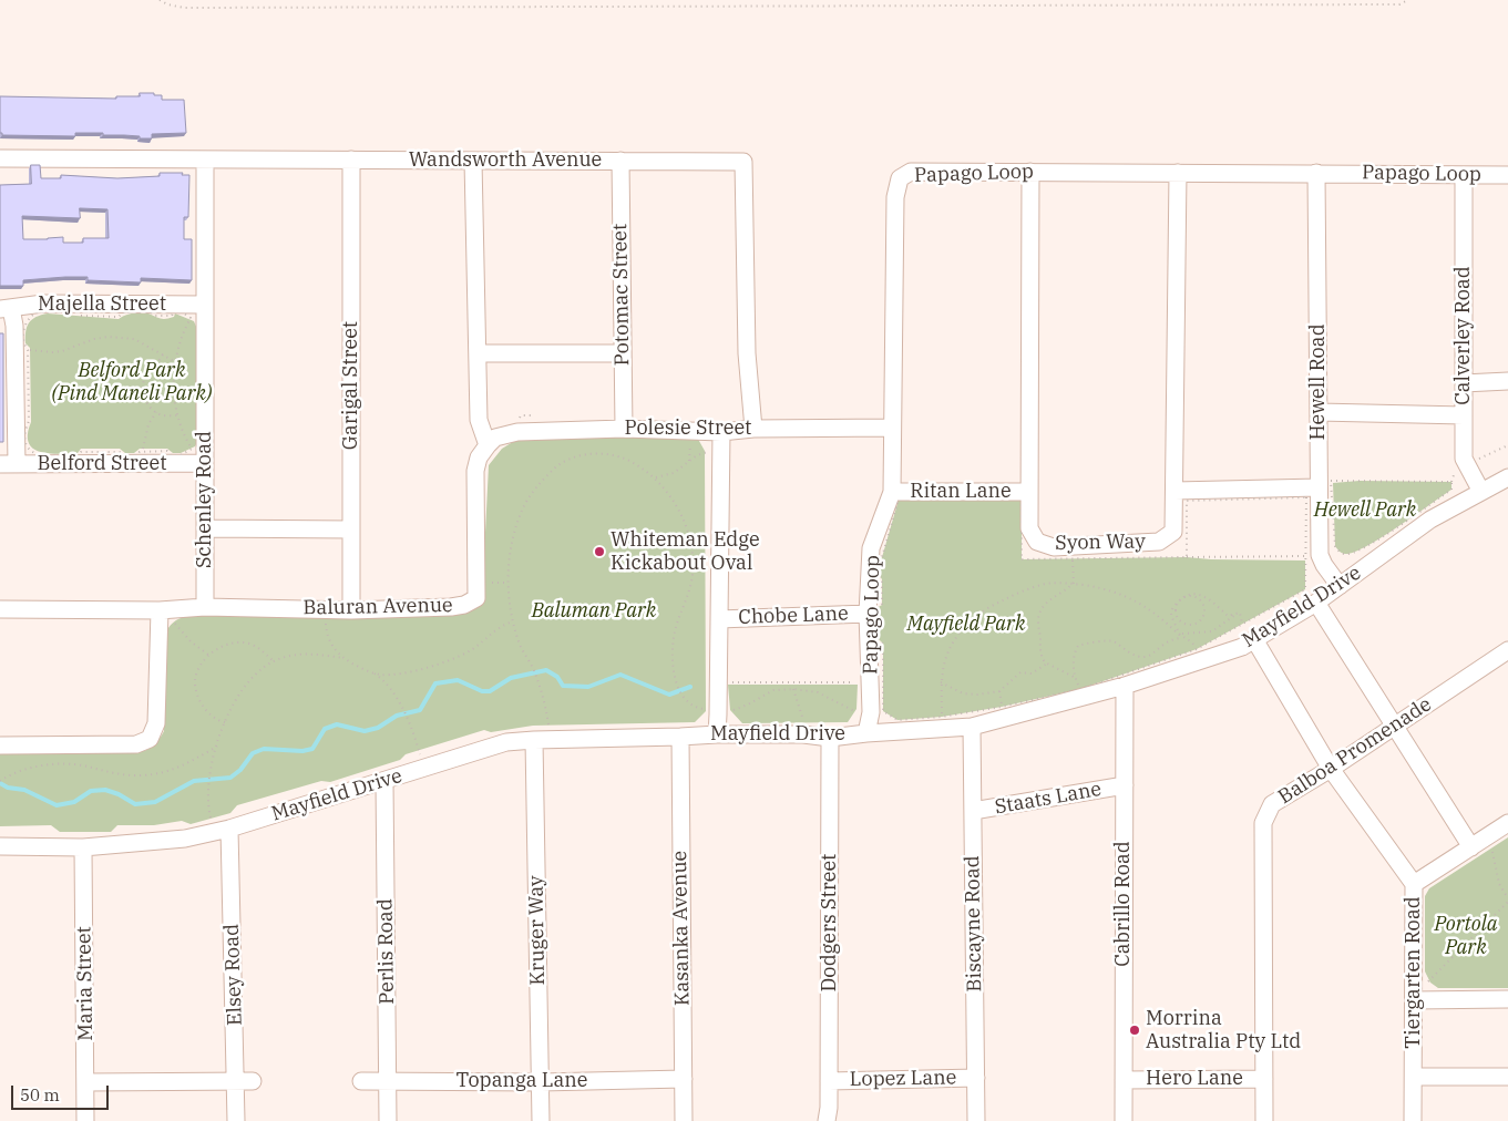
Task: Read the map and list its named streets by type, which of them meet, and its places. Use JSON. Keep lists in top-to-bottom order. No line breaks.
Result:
{"streets":{"street":["Wandsworth Avenue","Papago Loop","Potomac Street","Majella Street","Calverley Road","Hewell Road","Garigal Street","Polesie Street","Belford Street","Ritan Lane","Schenley Road","Syon Way","Baluran Avenue","Mayfield Drive","Chobe Lane","Balboa Promenade","Staats Lane","Cabrillo Road","Dodgers Street","Biscayne Road","Kasanka Avenue","Kruger Way","Perlis Road","Tiergarten Road","Elsey Road","Maria Street","Lopez Lane","Hero Lane","Topanga Lane"]},"crossings":[["Wandsworth Avenue","Potomac Street"],["Wandsworth Avenue","Garigal Street"],["Wandsworth Avenue","Polesie Street"],["Wandsworth Avenue","Schenley Road"],["Papago Loop","Calverley Road"],["Papago Loop","Hewell Road"],["Papago Loop","Polesie Street"],["Papago Loop","Ritan Lane"],["Papago Loop","Syon Way"],["Papago Loop","Mayfield Drive"],["Papago Loop","Chobe Lane"],["Potomac Street","Polesie Street"],["Majella Street","Schenley Road"],["Calverley Road","Mayfield Drive"],["Garigal Street","Baluran Avenue"],["Polesie Street","Baluran Avenue"],["Belford Street","Schenley Road"],["Ritan Lane","Syon Way"],["Schenley Road","Baluran Avenue"],["Mayfield Drive","Cabrillo Road"],["Mayfield Drive","Dodgers Street"],["Mayfield Drive","Biscayne Road"],["Mayfield Drive","Kasanka Avenue"],["Mayfield Drive","Kruger Way"],["Mayfield Drive","Perlis Road"],["Mayfield Drive","Tiergarten Road"],["Mayfield Drive","Elsey Road"],["Mayfield Drive","Maria Street"],["Balboa Promenade","Tiergarten Road"],["Balboa Promenade","Hero Lane"],["Staats Lane","Cabrillo Road"],["Staats Lane","Biscayne Road"],["Cabrillo Road","Hero Lane"],["Dodgers Street","Lopez Lane"],["Biscayne Road","Lopez Lane"],["Kasanka Avenue","Topanga Lane"],["Kruger Way","Topanga Lane"],["Perlis Road","Topanga Lane"]],"parks":["Belford Park (Pind Maneli Park)","Hewell Park","Baluman Park","Mayfield Park","Portola Park"],"places":["Whiteman Edge Kickabout Oval","Morrina Australia Pty Ltd"],"scale_bar":"50 m"}
